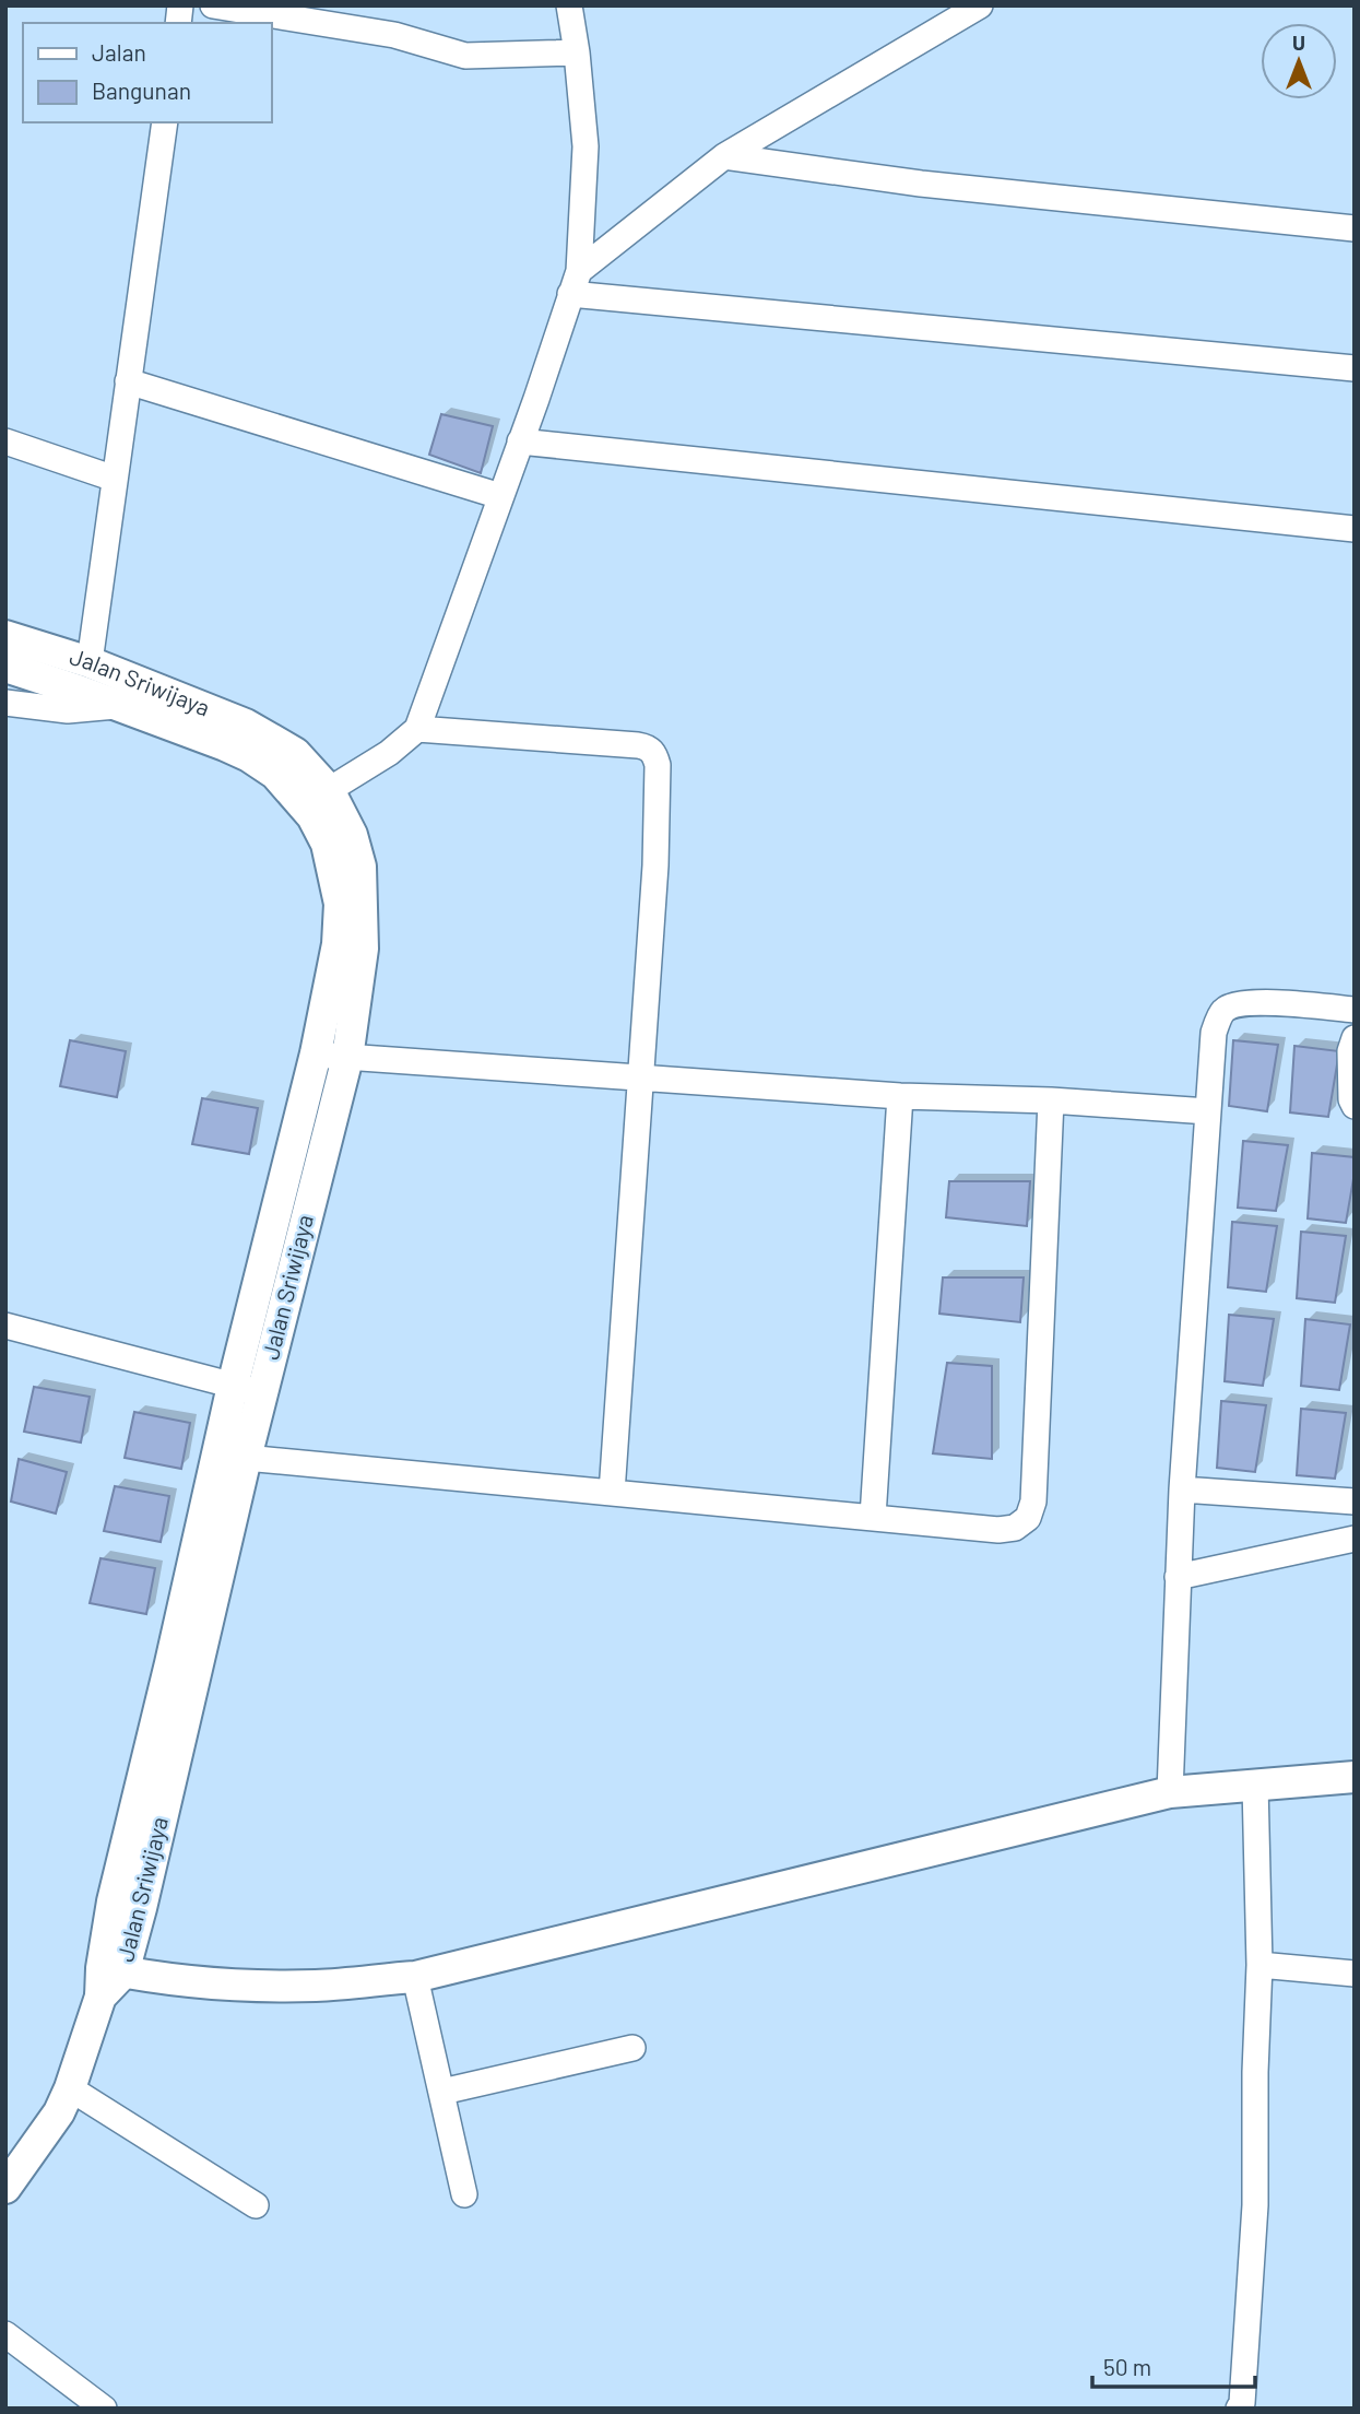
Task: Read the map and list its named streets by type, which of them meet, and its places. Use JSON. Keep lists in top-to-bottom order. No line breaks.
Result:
{"streets":{"main road":["Jalan Sriwijaya"]},"legend":["Jalan","Bangunan"],"scale_bar":"50 m","north":"top"}
